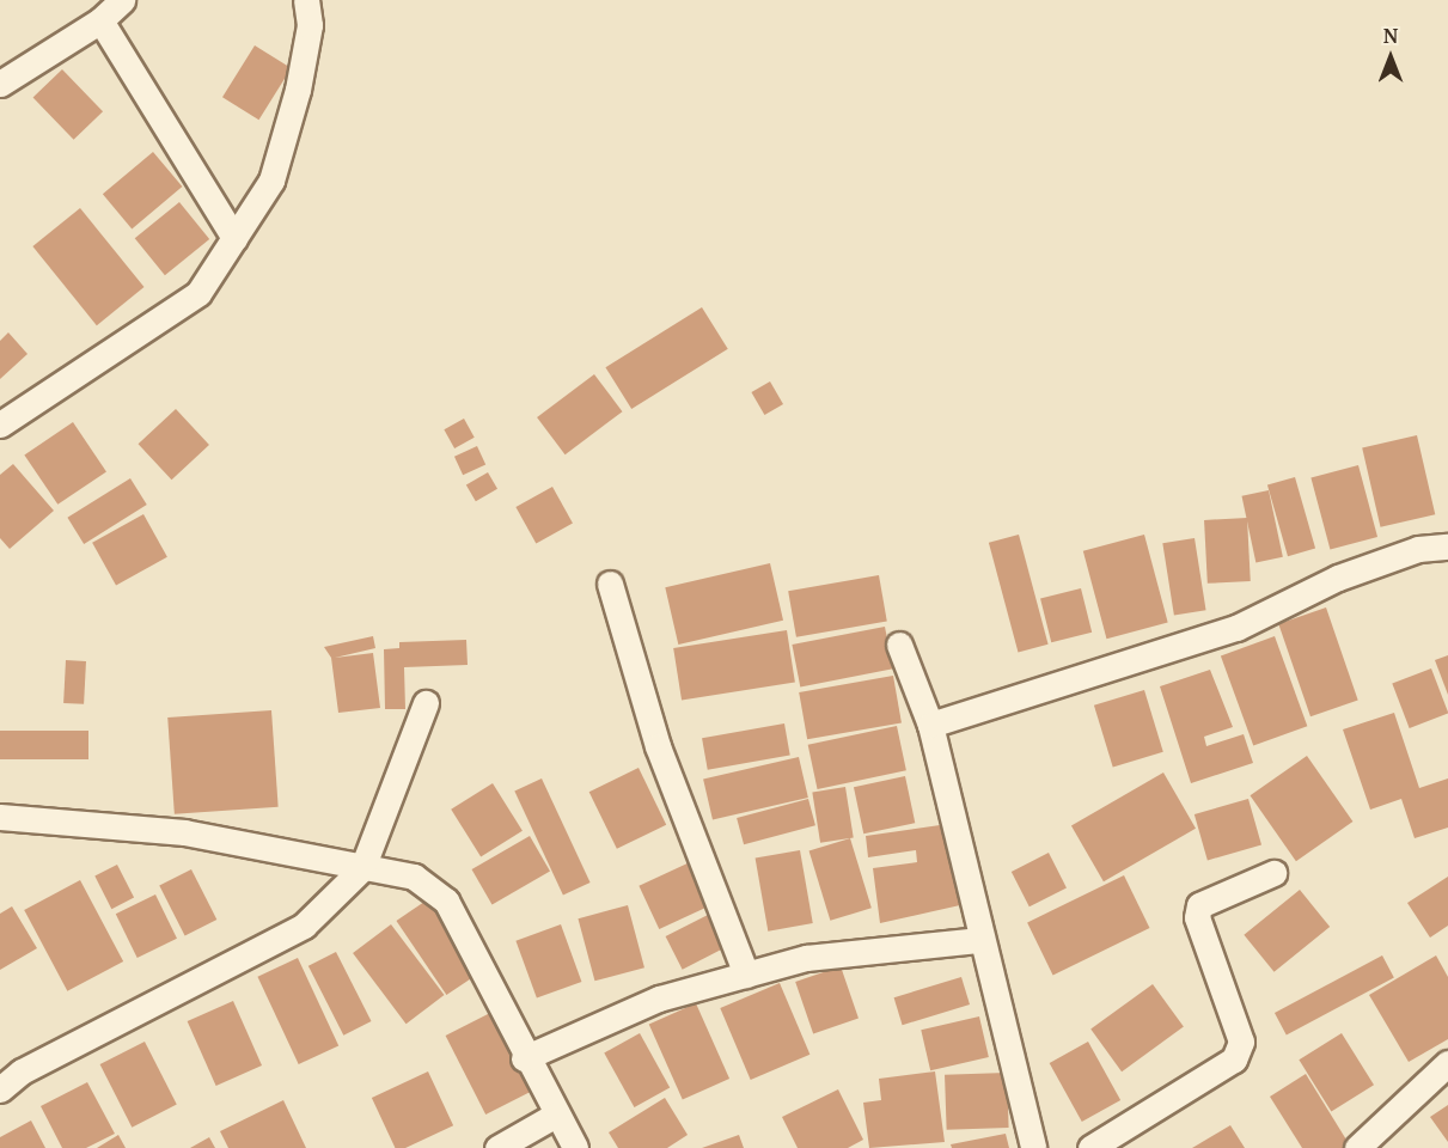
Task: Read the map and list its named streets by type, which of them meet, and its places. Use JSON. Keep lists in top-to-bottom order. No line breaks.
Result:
{"north":"top"}
